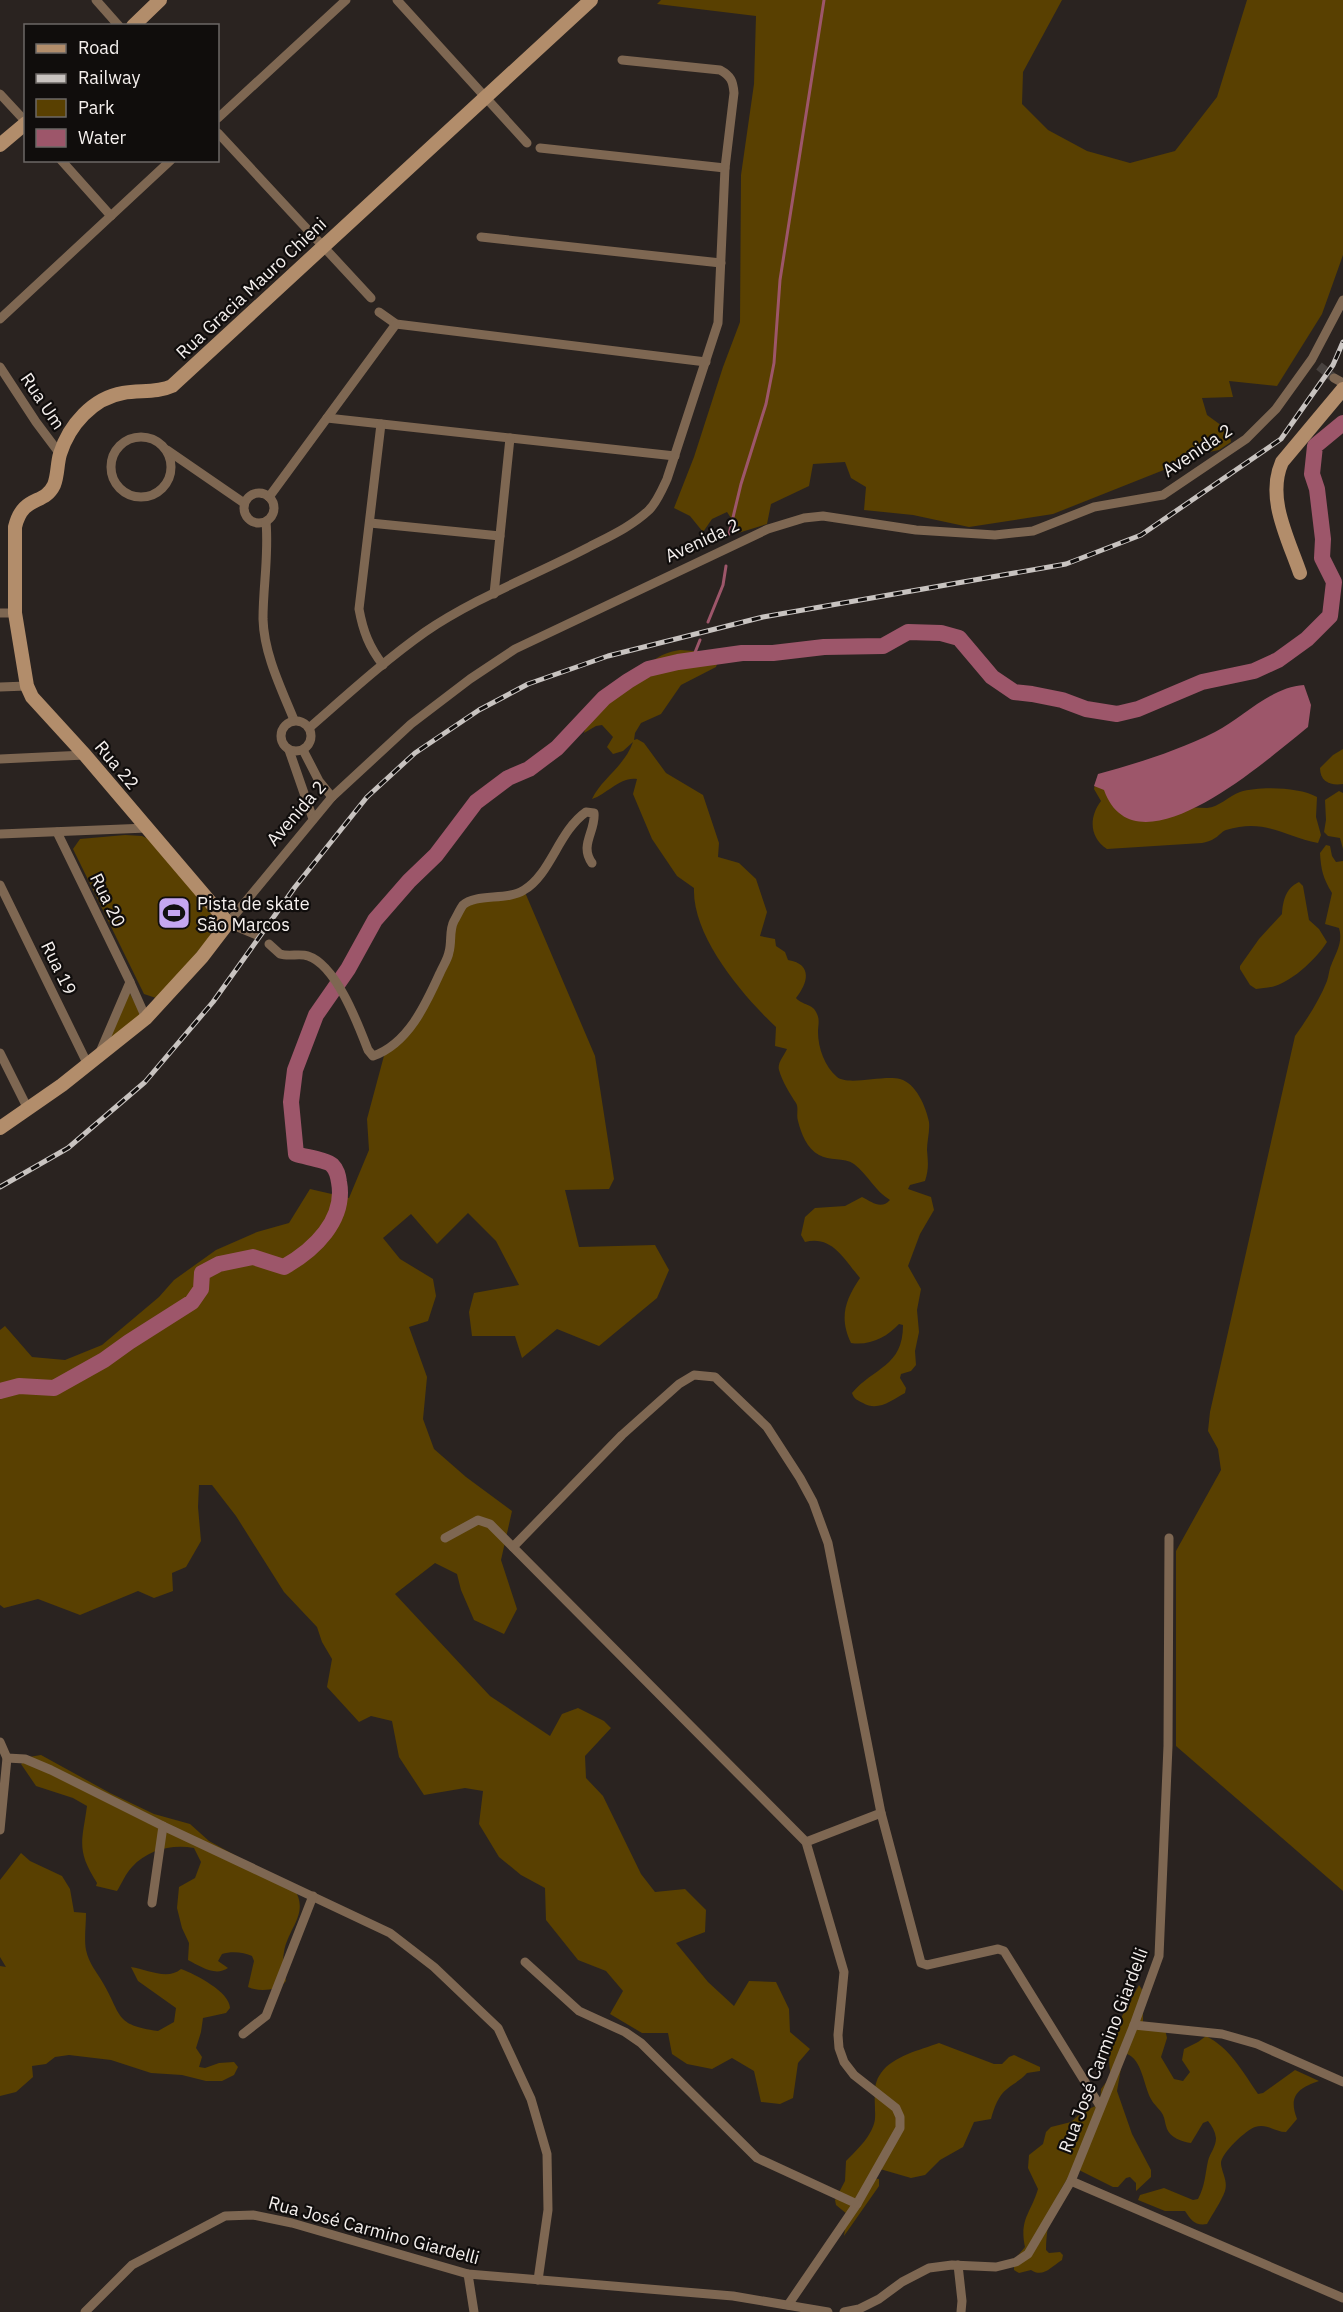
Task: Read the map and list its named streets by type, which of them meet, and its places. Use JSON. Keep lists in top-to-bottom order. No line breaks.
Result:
{"streets":{"street":["Rua Gracia Mauro Chieni","Rua Um","Avenida 2","Rua 22","Rua 20","Rua 19","Rua José Carmino Giardelli"]},"crossings":[["Rua Gracia Mauro Chieni","Rua Um"],["Rua Gracia Mauro Chieni","Rua 22"],["Avenida 2","Rua 22"],["Avenida 2","Rua 20"],["Avenida 2","Rua 19"]],"places":{"sports":["Pista de skate São Marcos"]},"legend":["Road","Railway","Park","Water"]}
